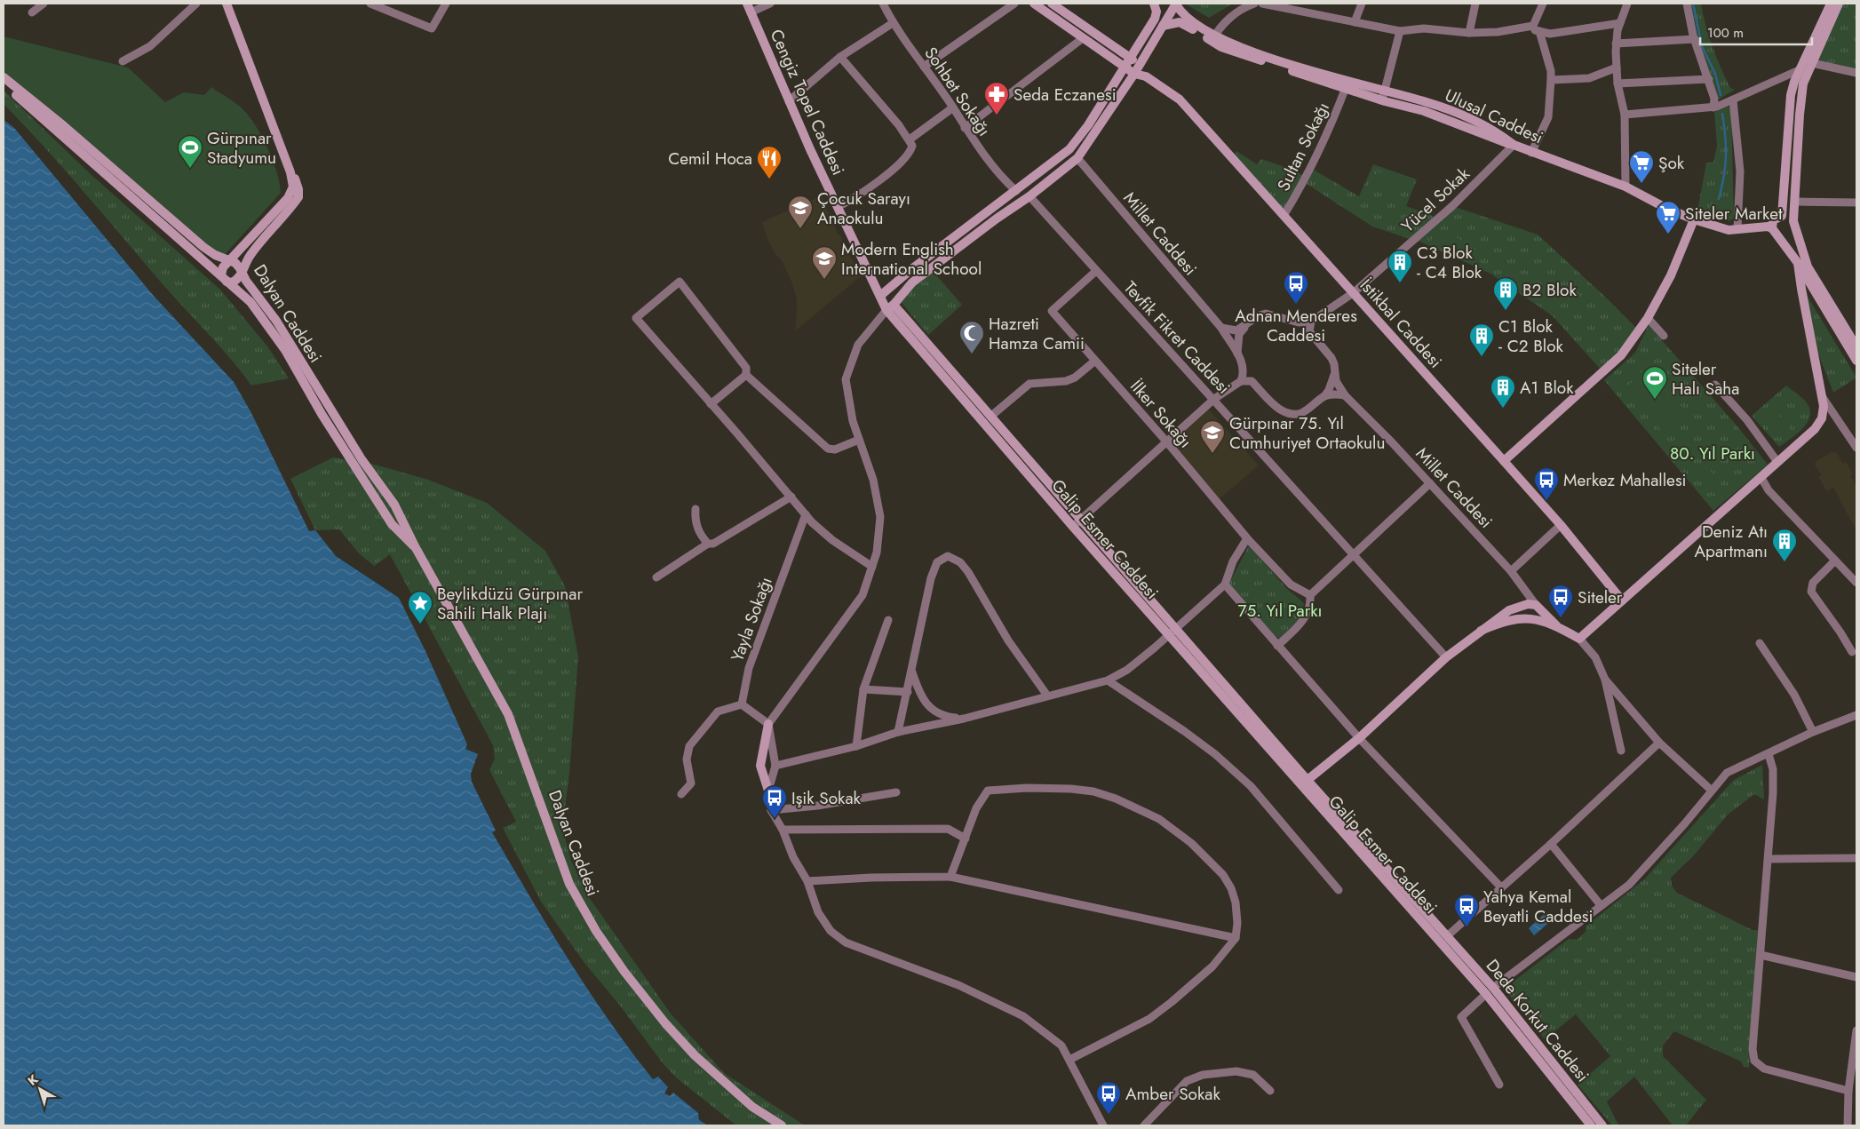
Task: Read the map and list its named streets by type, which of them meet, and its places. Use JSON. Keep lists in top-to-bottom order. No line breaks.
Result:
{"streets":{"street":["Sohbet Sokağı","Cengiz Topel Caddesi","Ulusal Caddesi","Sultan Sokağı","Yücel Sokak","Millet Caddesi","Dalyan Caddesi","İstikbal Caddesi","Tevfik Fikret Caddesi","İlker Sokağı","Galip Esmer Caddesi","Yayla Sokağı","Dede Korkut Caddesi"]},"crossings":[["Cengiz Topel Caddesi","Galip Esmer Caddesi"],["Ulusal Caddesi","Sultan Sokağı"],["Ulusal Caddesi","Yücel Sokak"],["Sultan Sokağı","İstikbal Caddesi"],["Yücel Sokak","İstikbal Caddesi"],["Tevfik Fikret Caddesi","İlker Sokağı"],["Galip Esmer Caddesi","Dede Korkut Caddesi"]],"parks":["80. Yıl Parkı","75. Yıl Parkı"],"places":{"pharmacy":["Seda Eczanesi"],"sports":["Gürpınar Stadyumu","Siteler Halı Saha"],"restaurant":["Cemil Hoca"],"supermarket":["Şok","Siteler Market"],"school or university":["Çocuk Sarayı Anaokulu","Modern English International School","Gürpınar 75. Yıl Cumhuriyet Ortaokulu"],"building":["C3 Blok - C4 Blok","B2 Blok","C1 Blok - C2 Blok","A1 Blok","Deniz Atı Apartmanı"],"bus stop":["Adnan Menderes Caddesi","Merkez Mahallesi","Siteler","Işik Sokak","Yahya Kemal Beyatli Caddesi","Amber Sokak"],"mosque":["Hazreti Hamza Camii"],"place":["Beylikdüzü Gürpınar Sahili Halk Plajı"]},"scale_bar":"100 m","north":"top left"}
